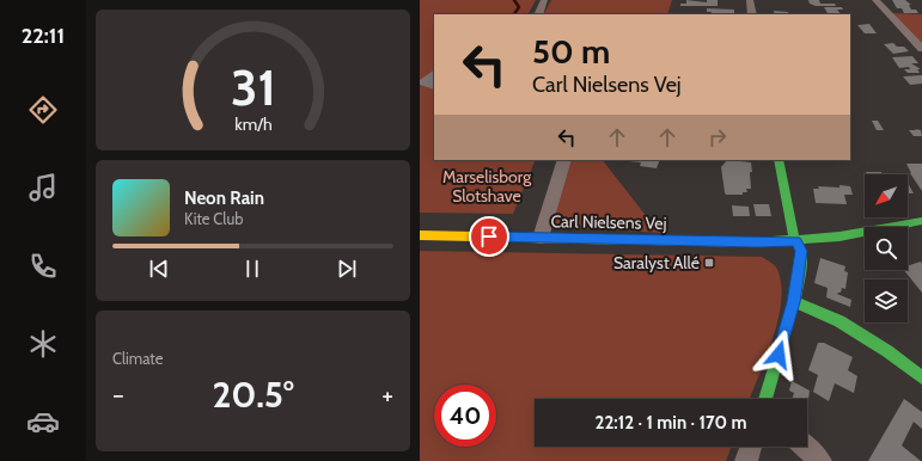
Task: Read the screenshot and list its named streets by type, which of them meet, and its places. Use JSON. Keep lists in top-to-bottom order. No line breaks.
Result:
{"streets":{"street":["Carl Nielsens Vej"]},"parks":["Marselisborg Slotshave"],"places":{"transit":["Saralyst Allé"]},"north":"bottom left","page":{"tabs":"22:11","turn":["50 m","Carl Nielsens Vej"],"song":["Neon Rain","Kite Club"],"tile":"Climate","heat":["−","20.5°","+"],"limit":"40","trip":"22:12 · 1 min · 170 m","gauge":["31","km/h"]}}
